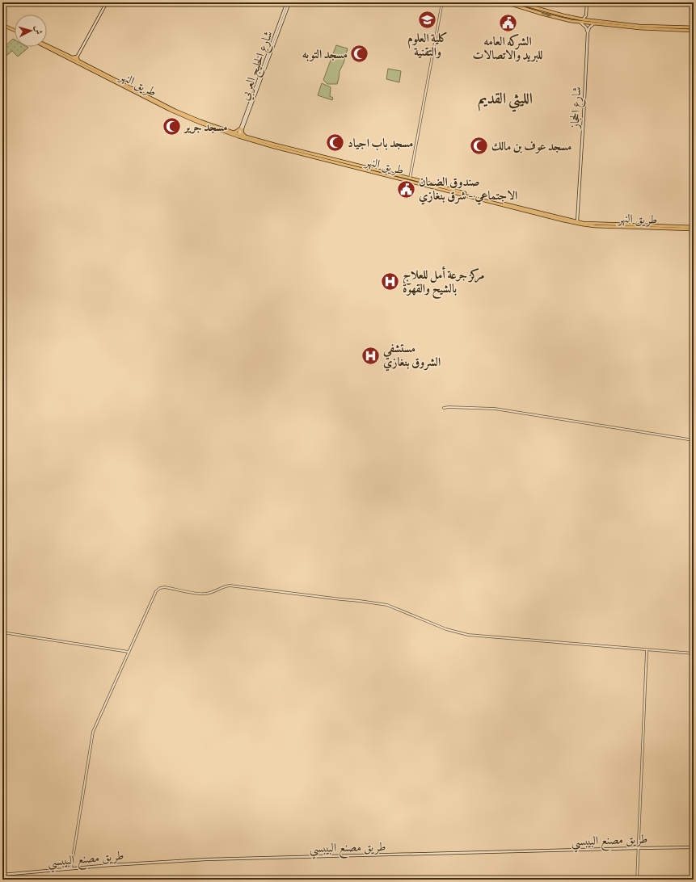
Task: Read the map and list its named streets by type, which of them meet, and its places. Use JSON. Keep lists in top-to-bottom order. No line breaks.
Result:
{"streets":{"main road":["شارع الخليج العربي","طريق النهر","شارع الحجاز","طريق مصنع البيبسي"]},"crossings":[["شارع الخليج العربي","طريق النهر"],["طريق النهر","شارع الحجاز"]],"districts":["الليثي القديم"],"places":{"school or university":["كلية العلوم والتقنية"],"public building":["الشركه العامه للبريد والاتصالات","صندوق الضمان الاجتماعي - شرق بنغازي"],"mosque":["مسجد التوبه","مسجد جرير","مسجد باب اجياد","مسجد عوف بن مالك"],"hospital":["مركز جرعة أمل للعلاج بالشيح والقهوة","مستشفي الشروق بنغازي"]},"north":"right"}
